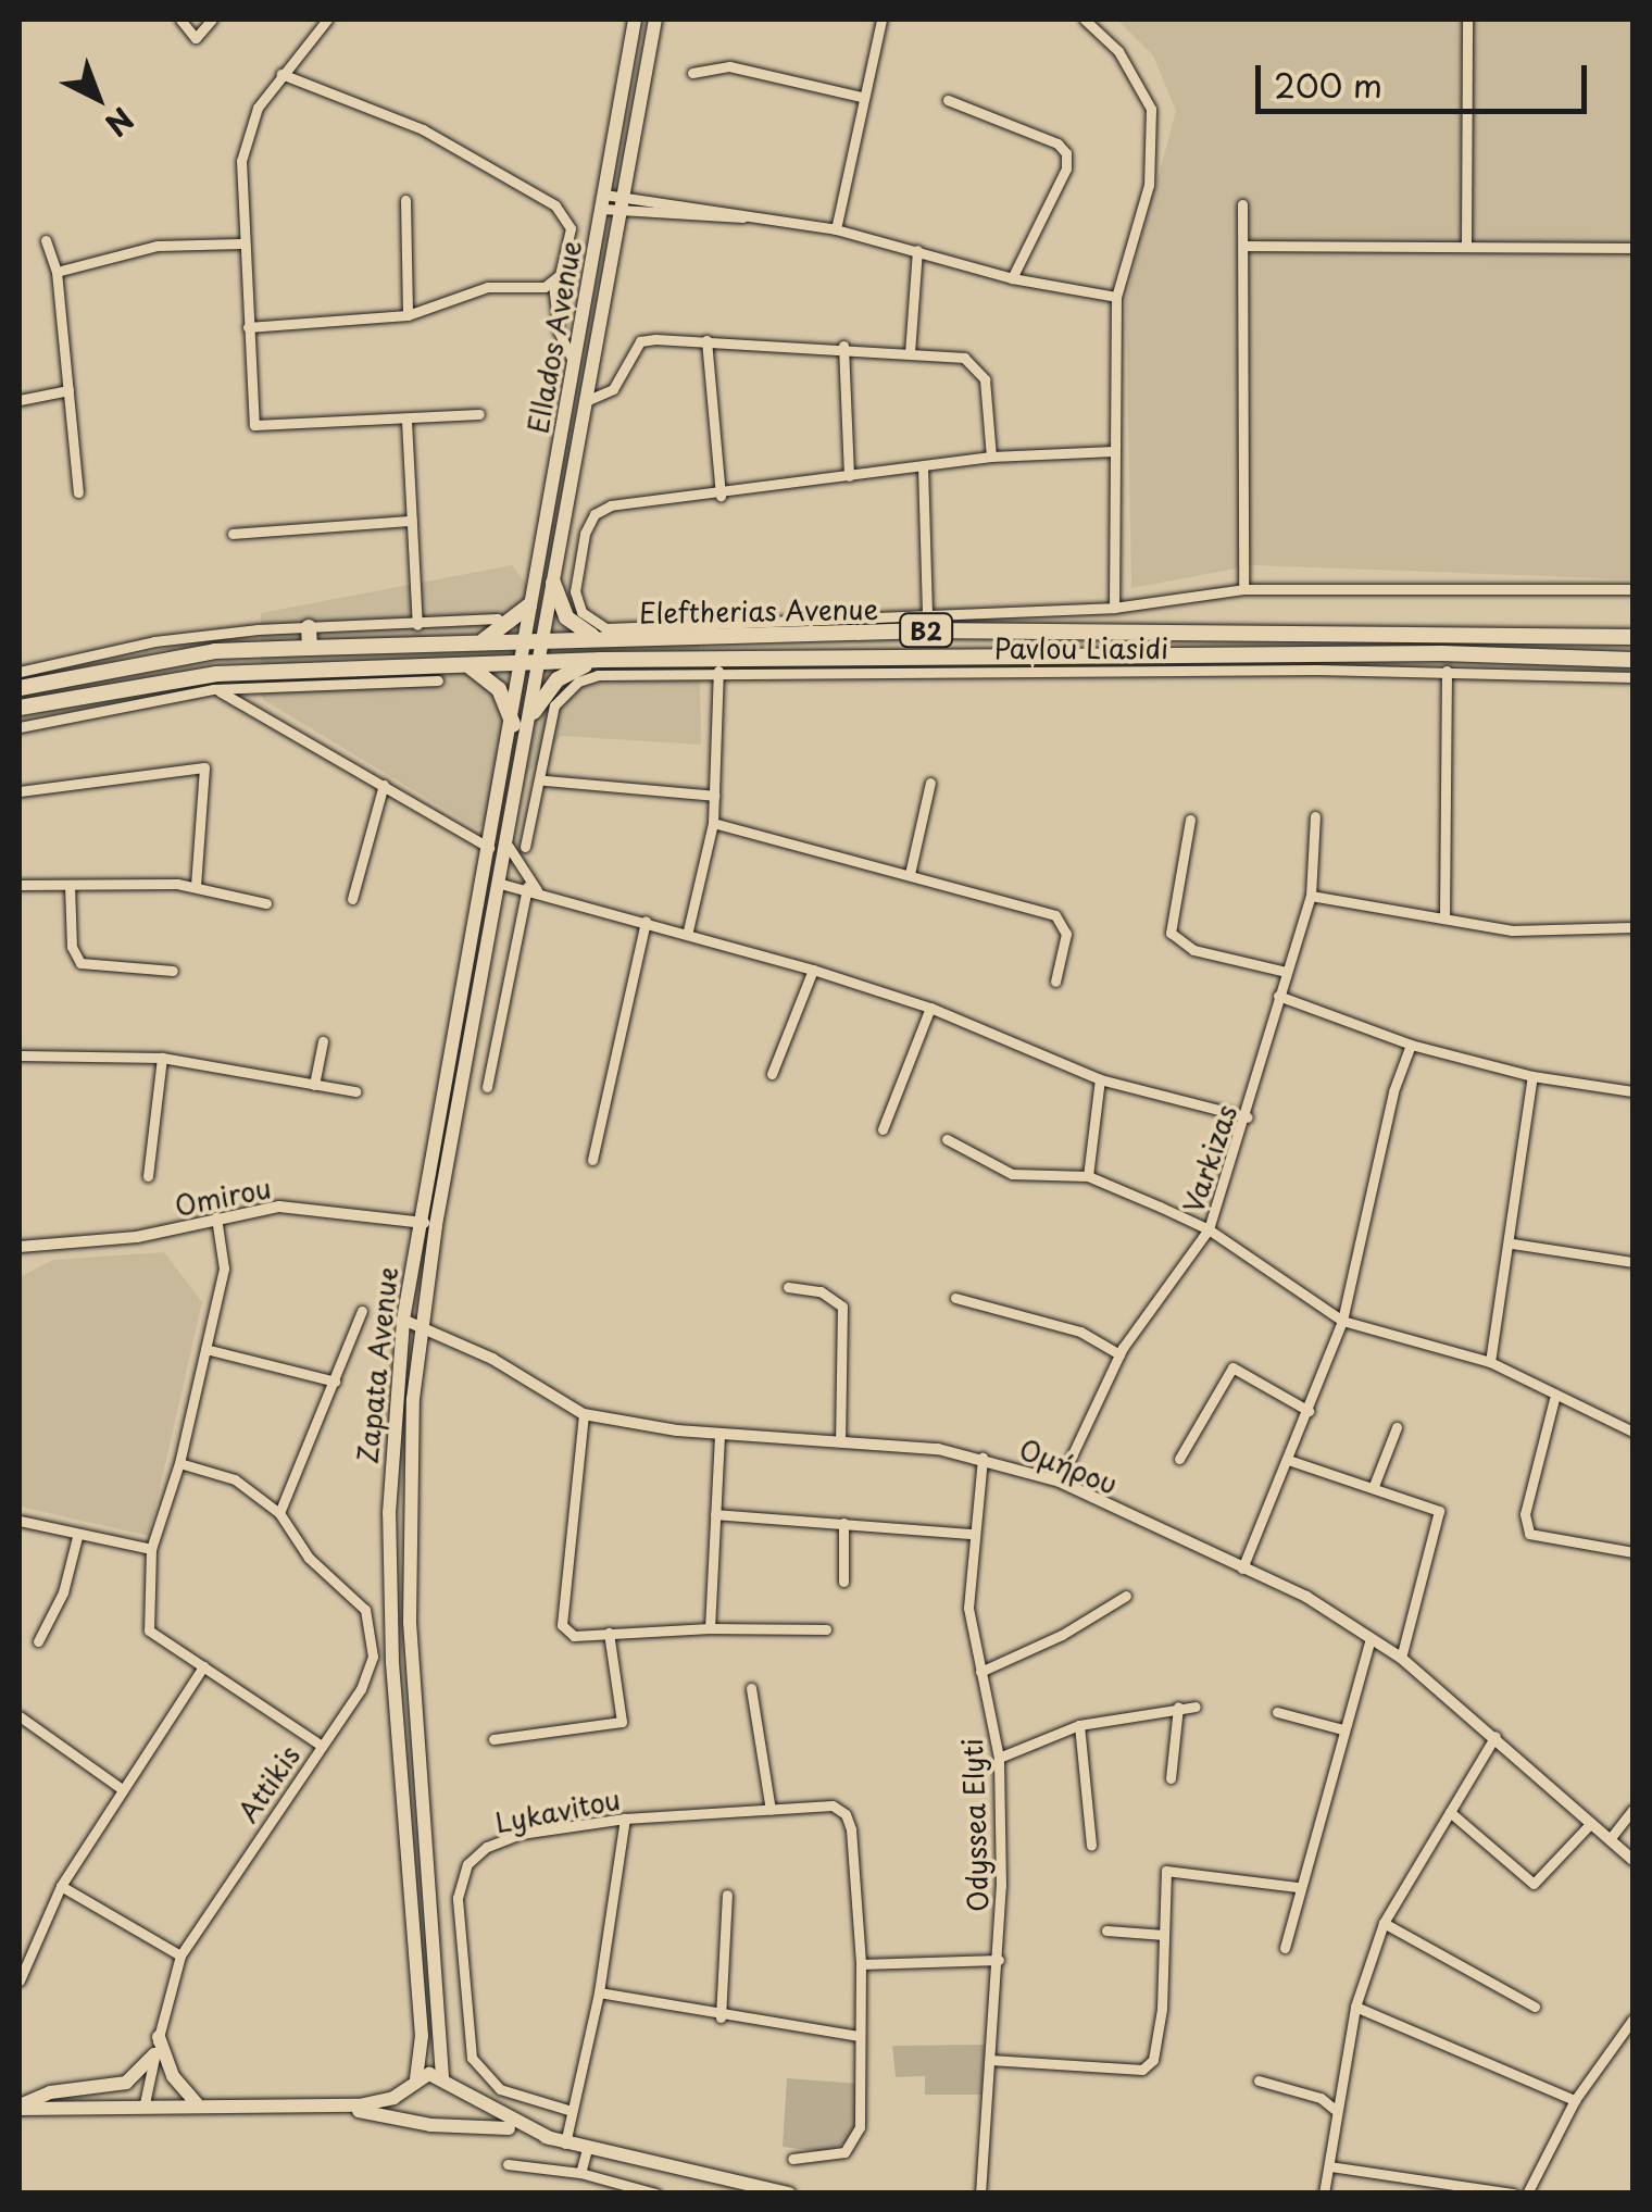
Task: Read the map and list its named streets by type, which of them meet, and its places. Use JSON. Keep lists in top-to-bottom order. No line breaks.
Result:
{"streets":{"highway":["Eleftherias Avenue","B2"],"main road":["Ellados Avenue","Zapata Avenue"],"street":["Pavlou Liasidi","Varkizas","Omirou","Ομήρου","Attikis","Lykavitou","Odyssea Elyti"]},"crossings":[["Ellados Avenue","Eleftherias Avenue"],["Ellados Avenue","Zapata Avenue"],["Eleftherias Avenue","Zapata Avenue"],["Pavlou Liasidi","Zapata Avenue"],["Varkizas","Ομήρου"],["Omirou","Zapata Avenue"],["Zapata Avenue","Ομήρου"],["Ομήρου","Odyssea Elyti"]],"scale_bar":"200 m","north":"bottom right"}
